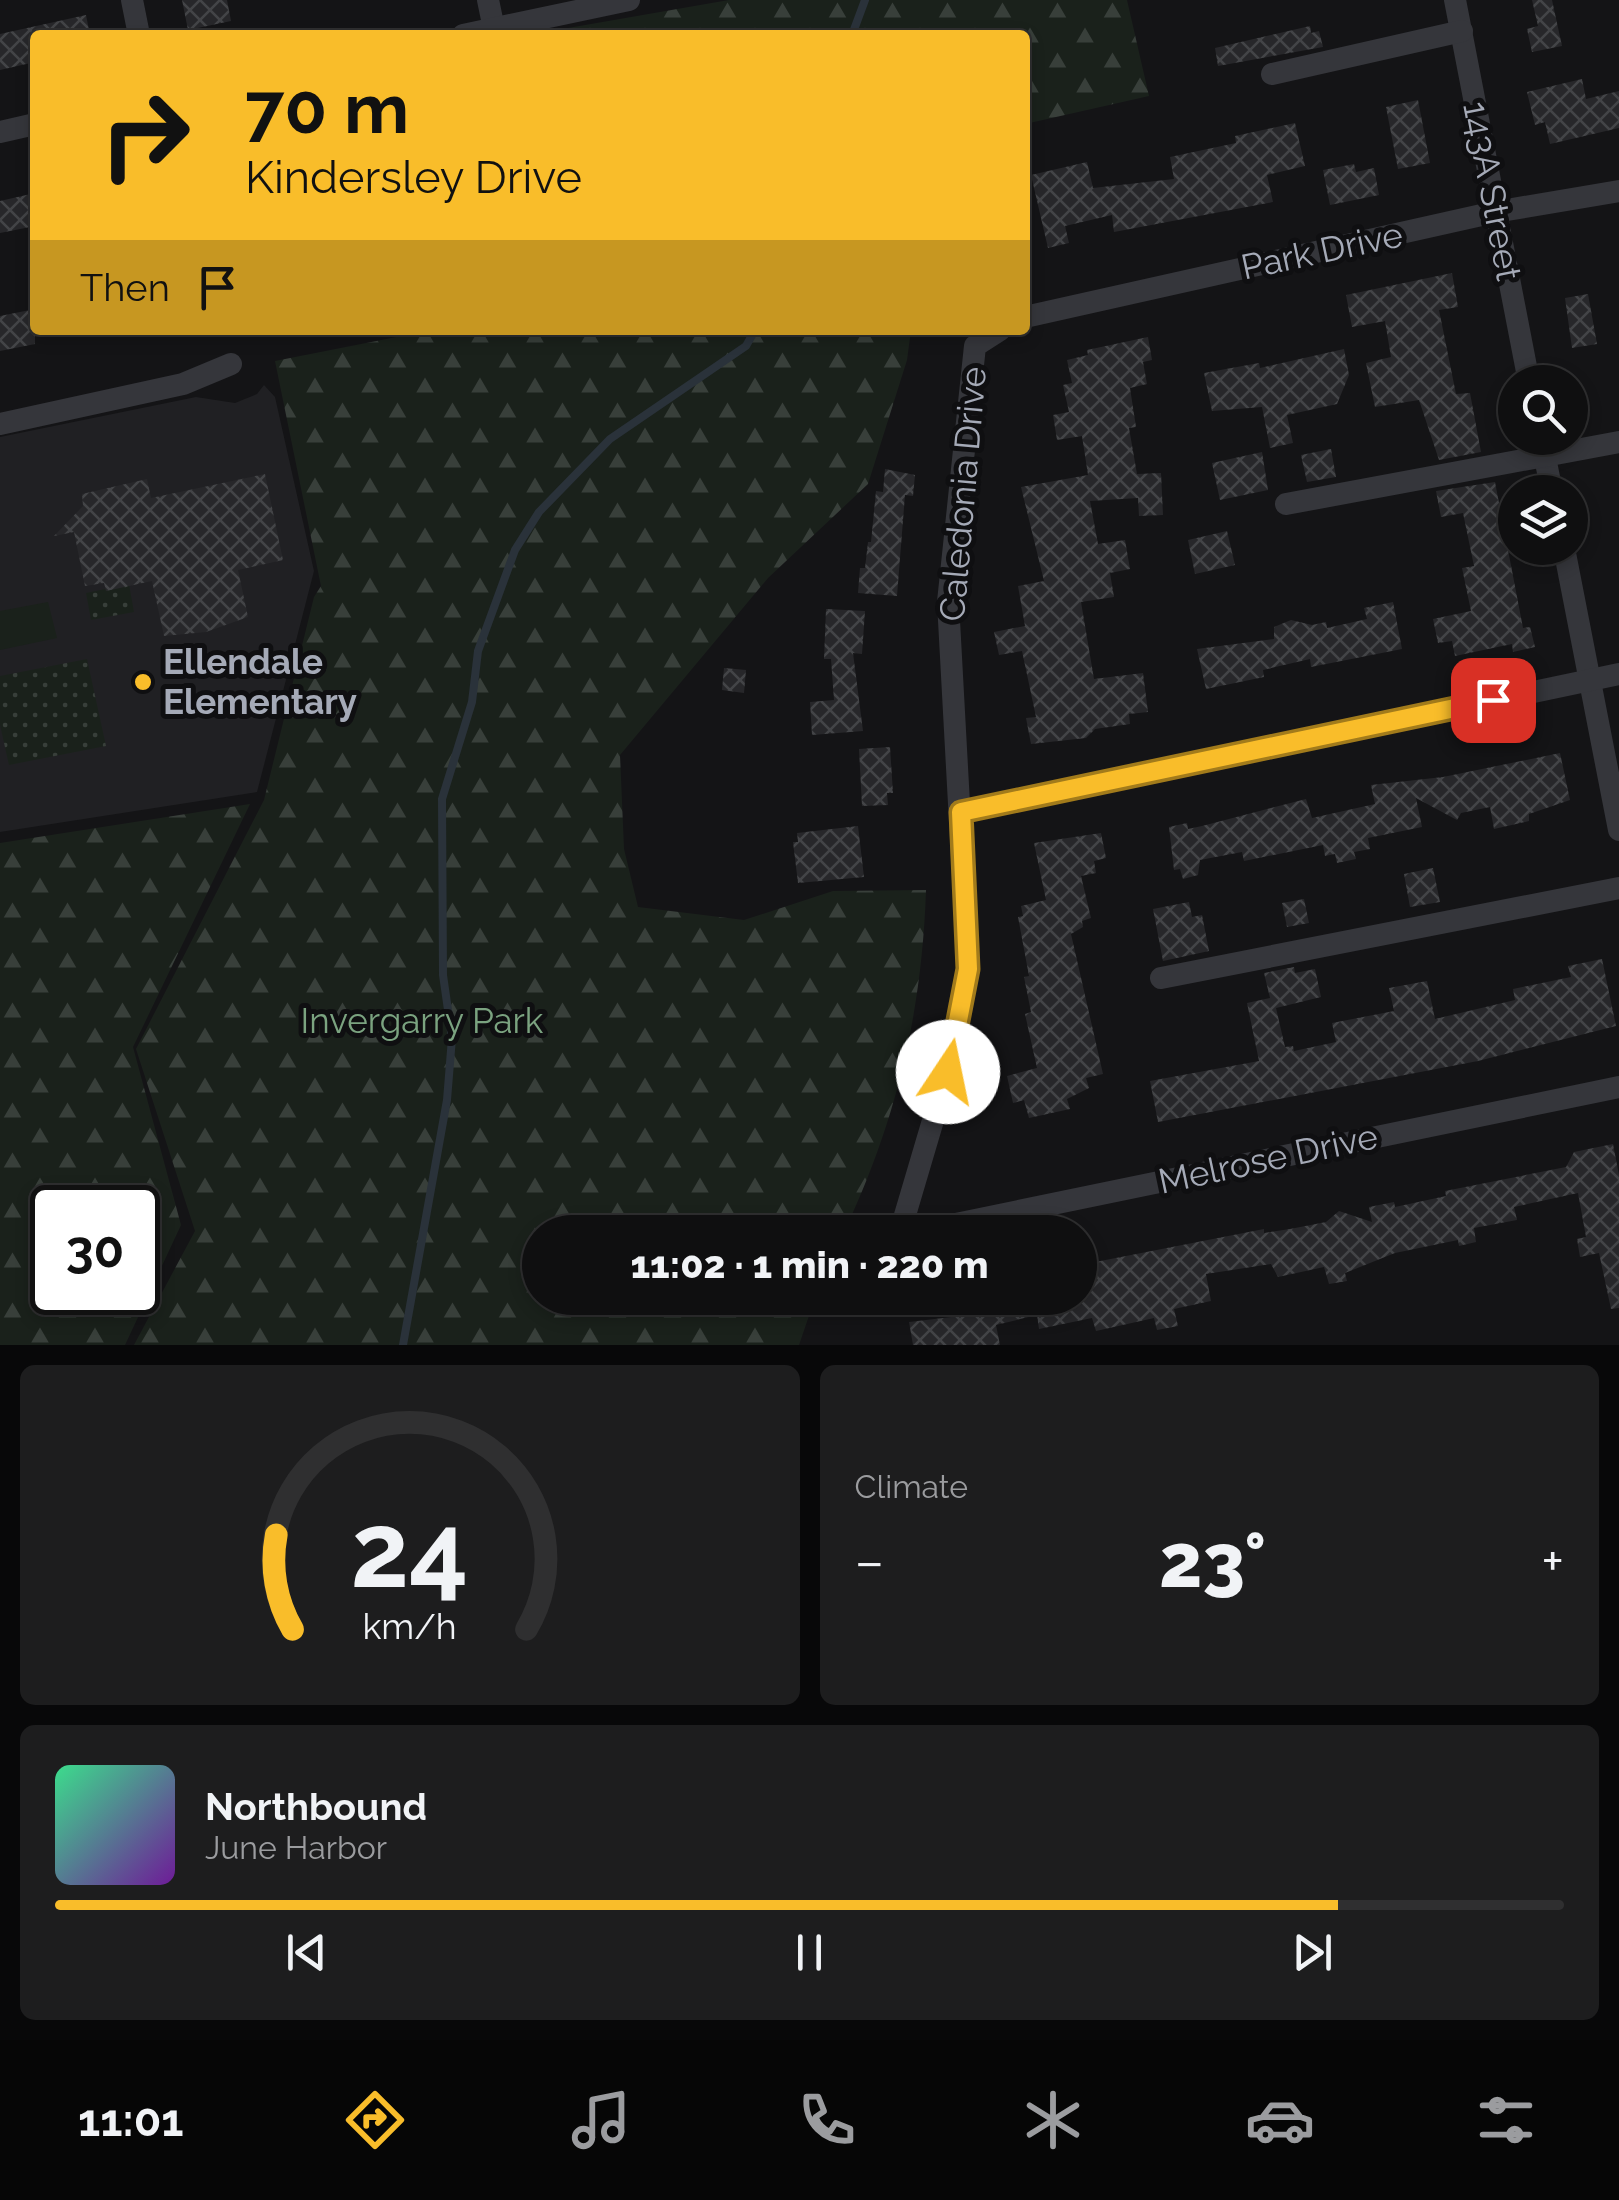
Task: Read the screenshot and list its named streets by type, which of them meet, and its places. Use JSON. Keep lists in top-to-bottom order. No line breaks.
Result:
{"streets":{"street":["143A Street","Park Drive","Caledonia Drive","Melrose Drive"]},"crossings":[["143A Street","Park Drive"]],"parks":["Invergarry Park"],"places":["Ellendale Elementary"],"page":{"turn":["70 m","Kindersley Drive"],"then":"Then","limit":"30","trip":"11:02 · 1 min · 220 m","tile":"Climate","heat":["−","23°","+"],"song":["Northbound","June Harbor"],"tabs":"11:01","gauge":["24","km/h"]}}
